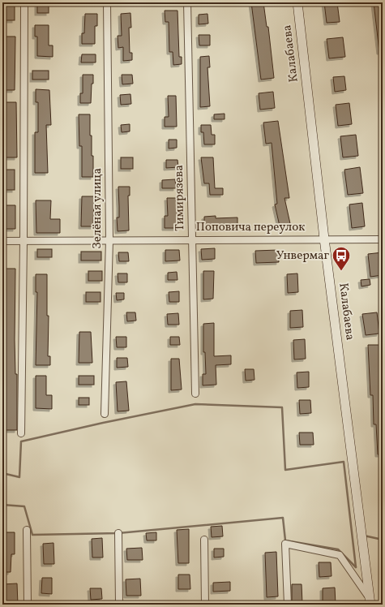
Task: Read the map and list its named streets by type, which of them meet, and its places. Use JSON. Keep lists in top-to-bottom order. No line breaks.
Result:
{"streets":{"street":["Калабаева","Тимирязева","Зелёная улица","Поповича переулок"]},"crossings":[["Калабаева","Поповича переулок"],["Тимирязева","Поповича переулок"],["Зелёная улица","Поповича переулок"]],"places":{"bus stop":["Унвермаг"]}}
